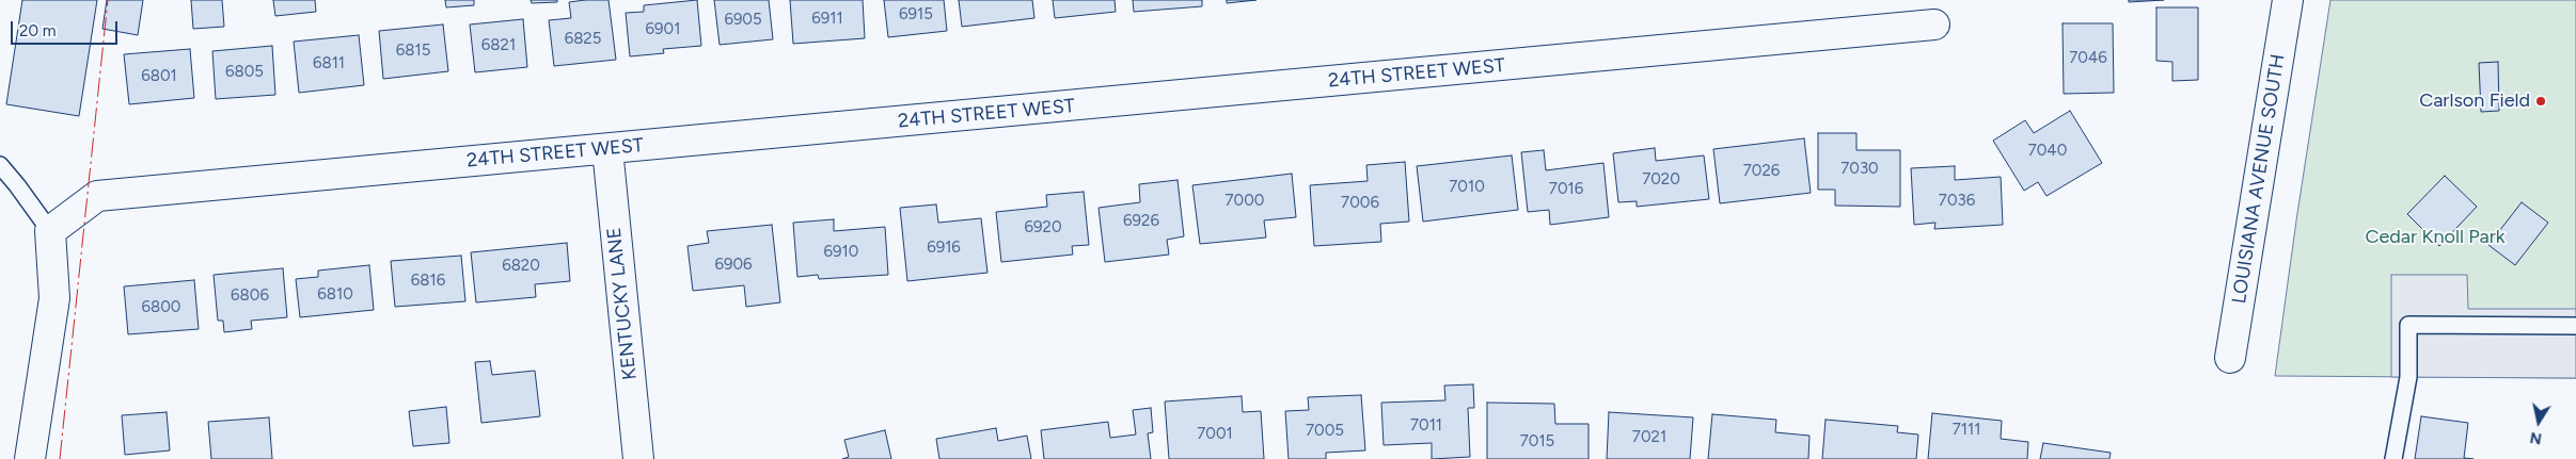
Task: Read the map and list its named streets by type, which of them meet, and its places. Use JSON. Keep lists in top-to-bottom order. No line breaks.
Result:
{"streets":{"street":["24TH STREET WEST","LOUISIANA AVENUE SOUTH","KENTUCKY LANE"]},"crossings":[["24TH STREET WEST","KENTUCKY LANE"]],"parks":["Cedar Knoll Park"],"places":["Carlson Field"],"house_numbers":["6915","6911","6905","6901","6825","6821","6815","7046","6811","6805","6801","7040","7030","7026","7020","7010","7016","7000","7036","7006","6926","6920","6916","6910","6906","6820","6816","6810","6806","6800","7011","7111","7005","7001","7021","7015"],"scale_bar":"20 m","north":"bottom"}
